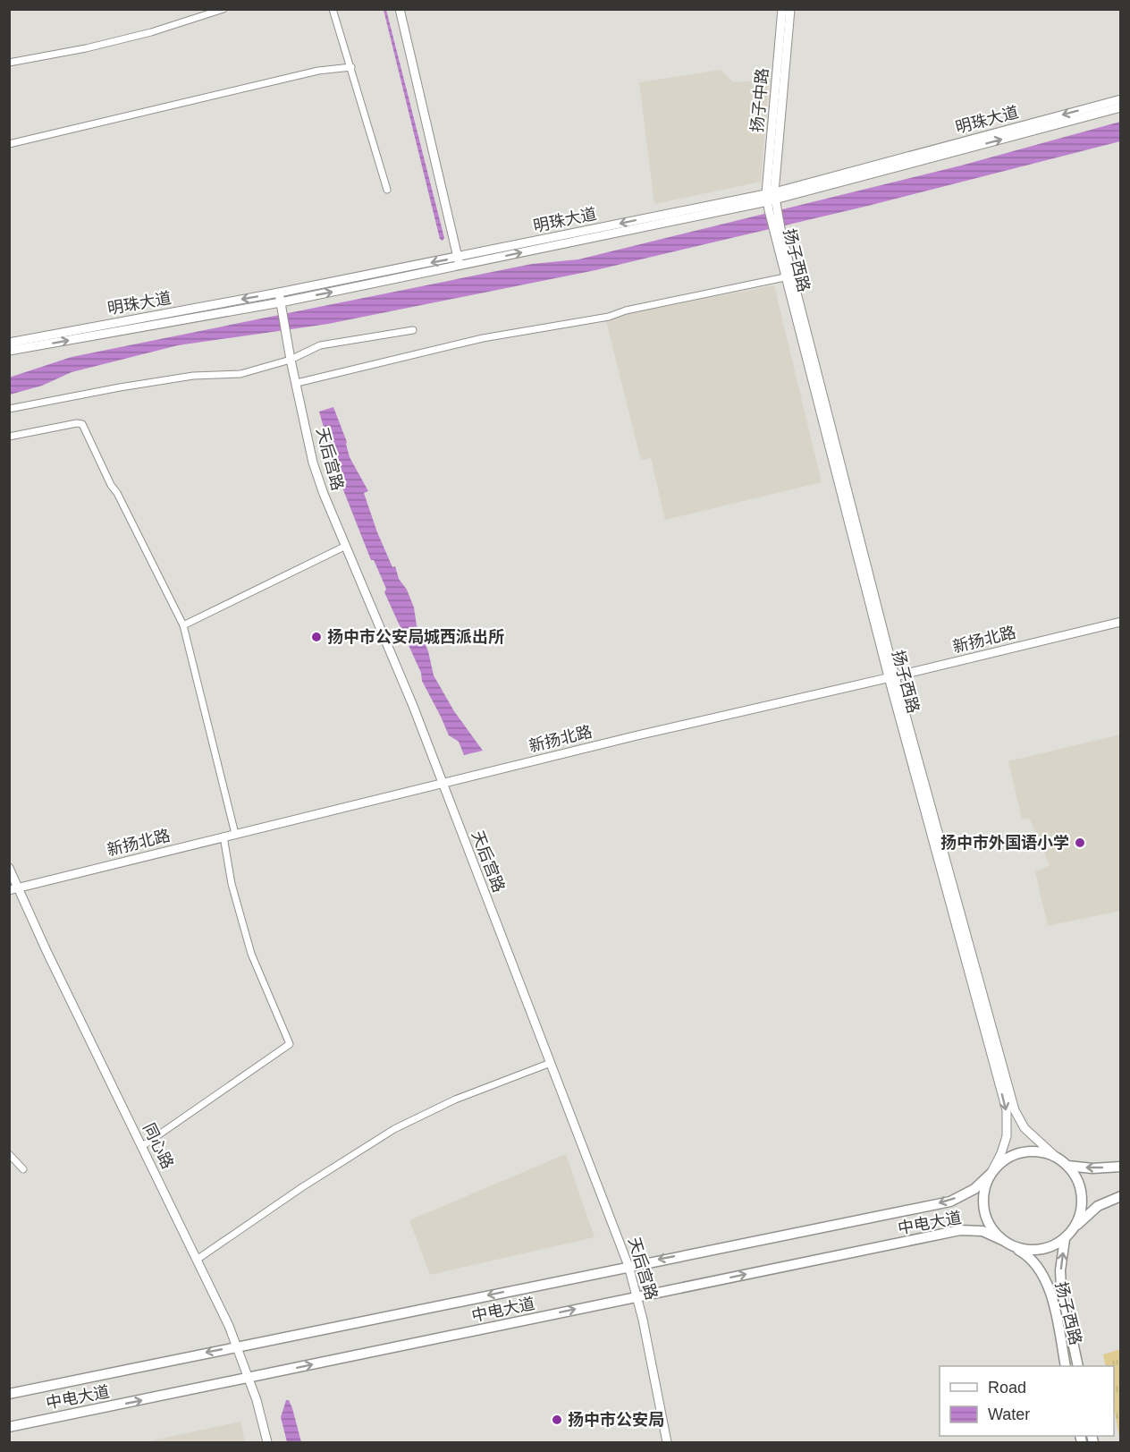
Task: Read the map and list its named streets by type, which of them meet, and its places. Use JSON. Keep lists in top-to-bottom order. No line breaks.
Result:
{"streets":{"main road":["扬子中路","明珠大道","扬子西路","天后宫路","新扬北路","同心路","中电大道"]},"crossings":[["扬子中路","明珠大道"],["扬子中路","扬子西路"],["明珠大道","扬子西路"],["明珠大道","天后宫路"],["扬子西路","新扬北路"],["扬子西路","中电大道"],["天后宫路","新扬北路"],["天后宫路","中电大道"],["新扬北路","同心路"],["同心路","中电大道"]],"places":["扬中市公安局城西派出所","扬中市外国语小学","扬中市公安局"],"legend":["Road","Water"]}
